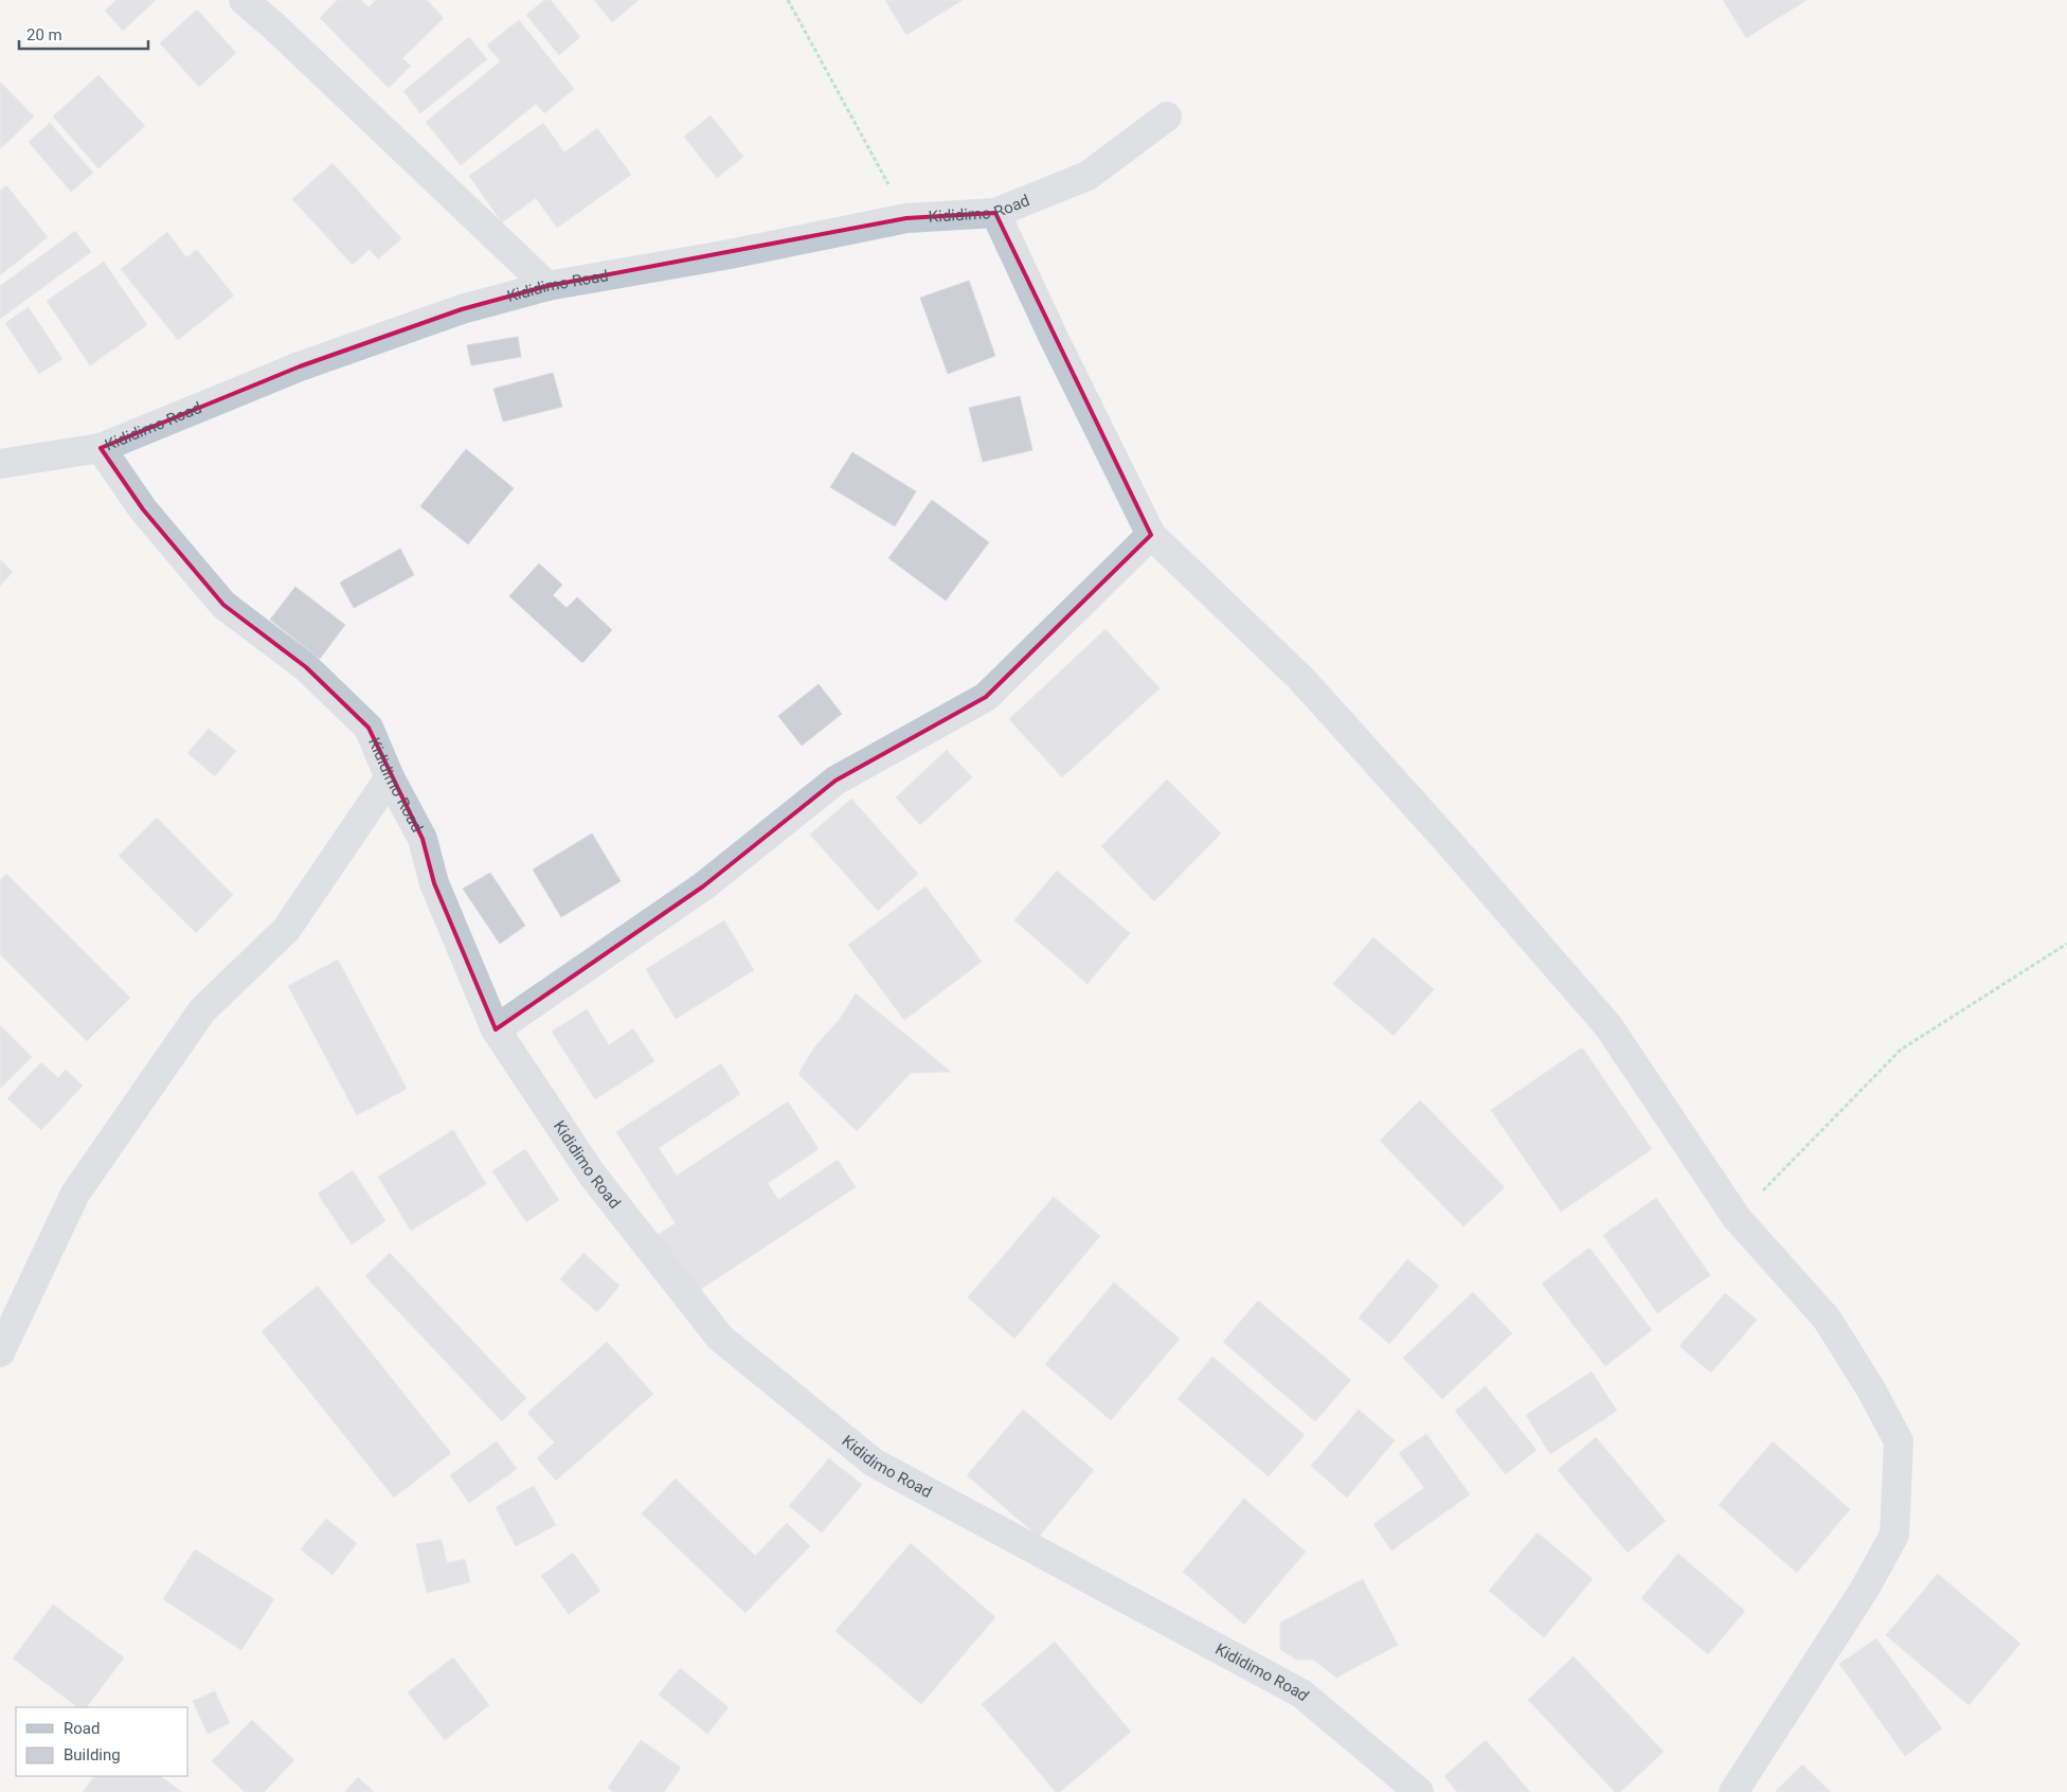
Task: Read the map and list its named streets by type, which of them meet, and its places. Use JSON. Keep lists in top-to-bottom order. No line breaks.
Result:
{"streets":{"street":["Kididimo Road"]},"legend":["Road","Building"],"scale_bar":"20 m"}
